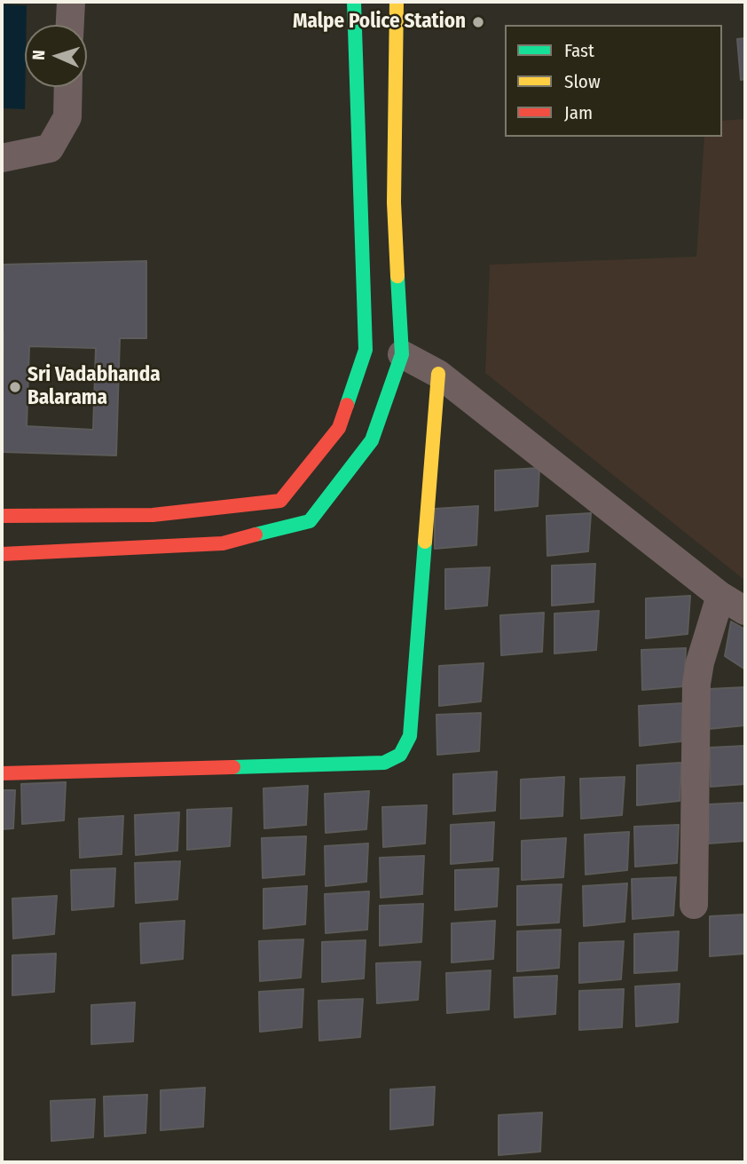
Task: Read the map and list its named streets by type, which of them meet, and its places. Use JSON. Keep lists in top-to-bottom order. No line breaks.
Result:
{"places":["Malpe Police Station","Sri Vadabhanda Balarama"],"legend":["Fast","Slow","Jam"],"north":"left"}
